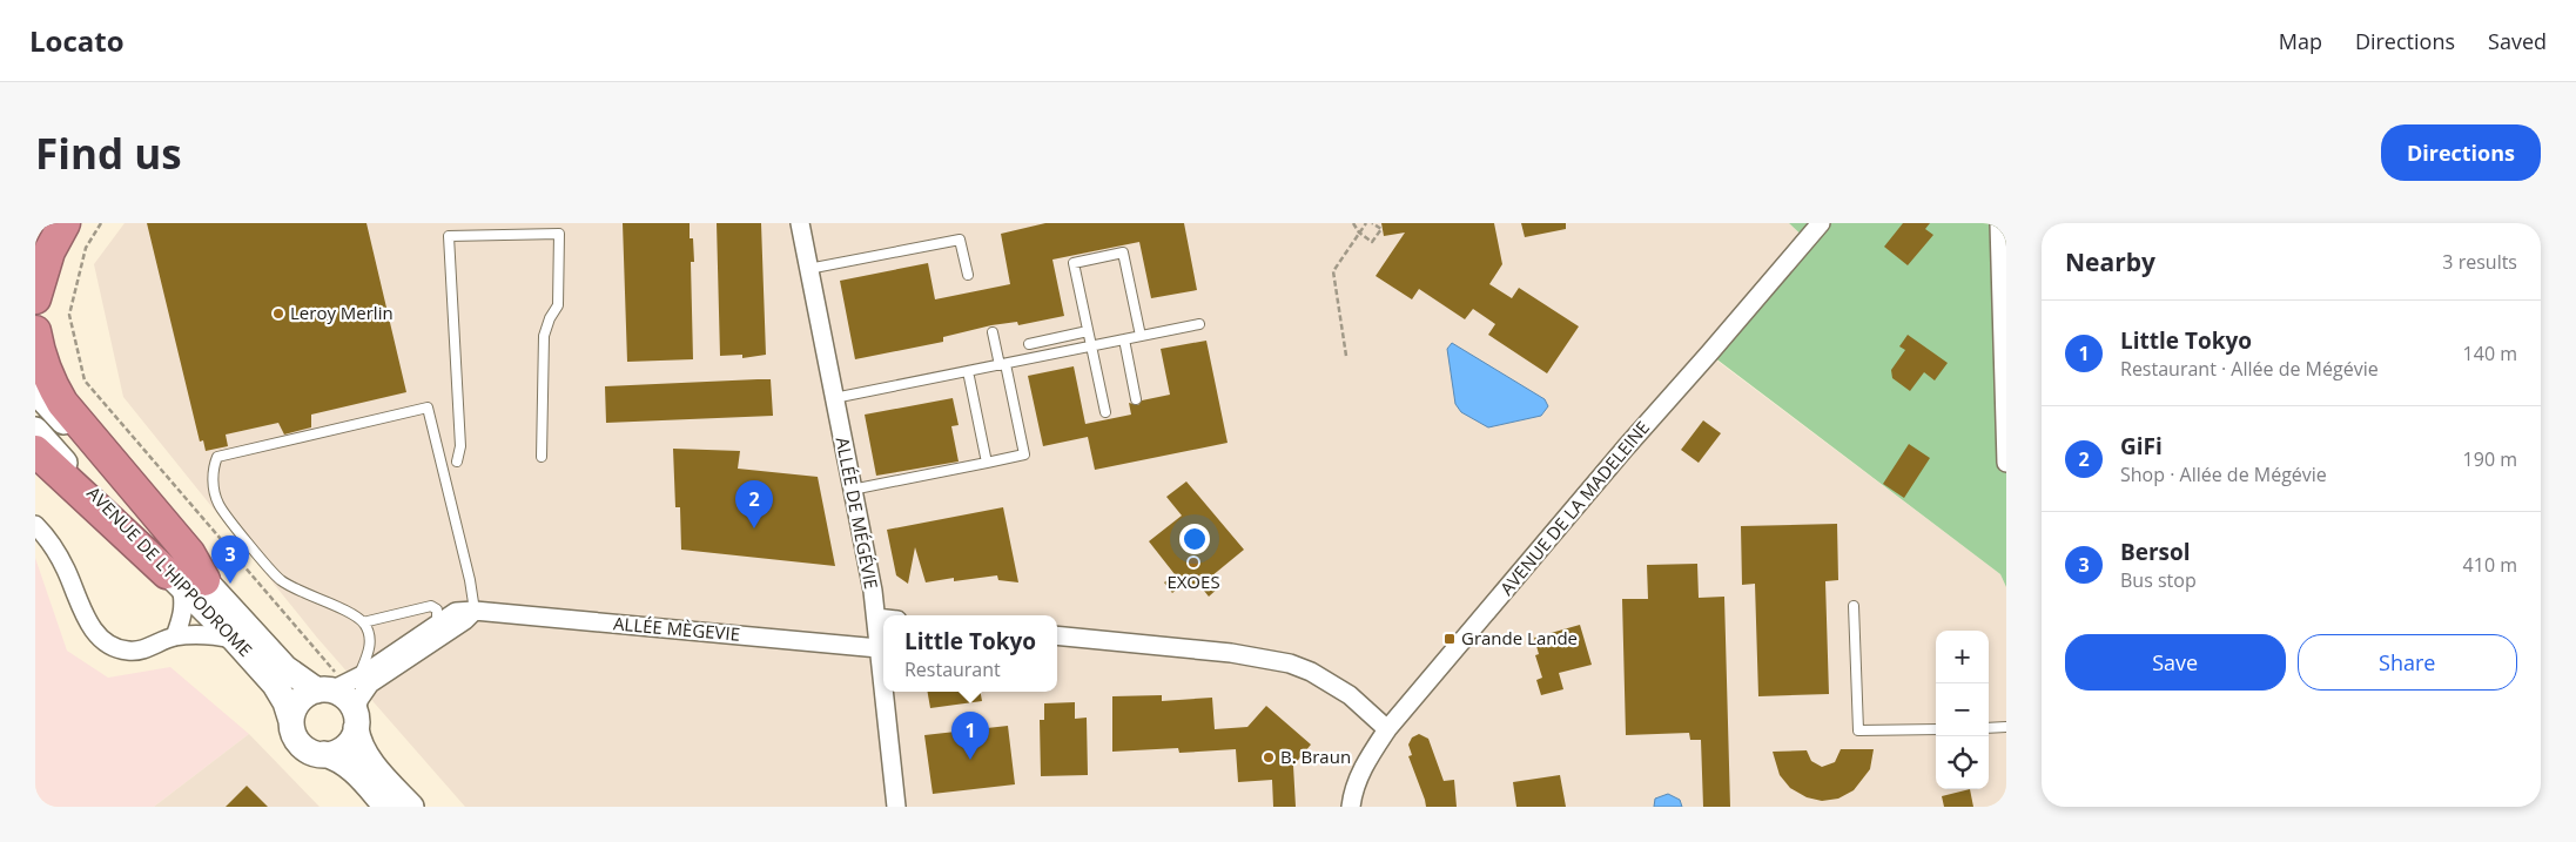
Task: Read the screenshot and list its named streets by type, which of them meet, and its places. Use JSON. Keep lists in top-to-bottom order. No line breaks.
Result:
{"streets":{"main road":["AVENUE DE L'HIPPODROME"],"street":["AVENUE DE LA MADELEINE","ALLÉE DE MÉGÉVIE","ALLÉE MÈGEVIE"]},"crossings":[["ALLÉE DE MÉGÉVIE","ALLÉE MÈGEVIE"],["AVENUE DE L'HIPPODROME","ALLÉE MÈGEVIE"]],"places":{"other":["Leroy Merlin","EXOES","B. Braun"],"transit":["Grande Lande"]},"page":{"header":"Locato","nav":["Map","Directions","Saved"],"buttons":["Directions",["Save","Share"]],"title":"Find us","heading":["Nearby","3 results"],"list":[{"mark":"1","name":"Little Tokyo","note":"Restaurant · Allée de Mégévie","value":"140 m"},{"mark":"2","name":"GiFi","note":"Shop · Allée de Mégévie","value":"190 m"},{"mark":"3","name":"Bersol","note":"Bus stop","value":"410 m"}],"pins":["2","3","1"],"popup":["Little Tokyo","Restaurant"],"map_buttons":["+","−"]}}
